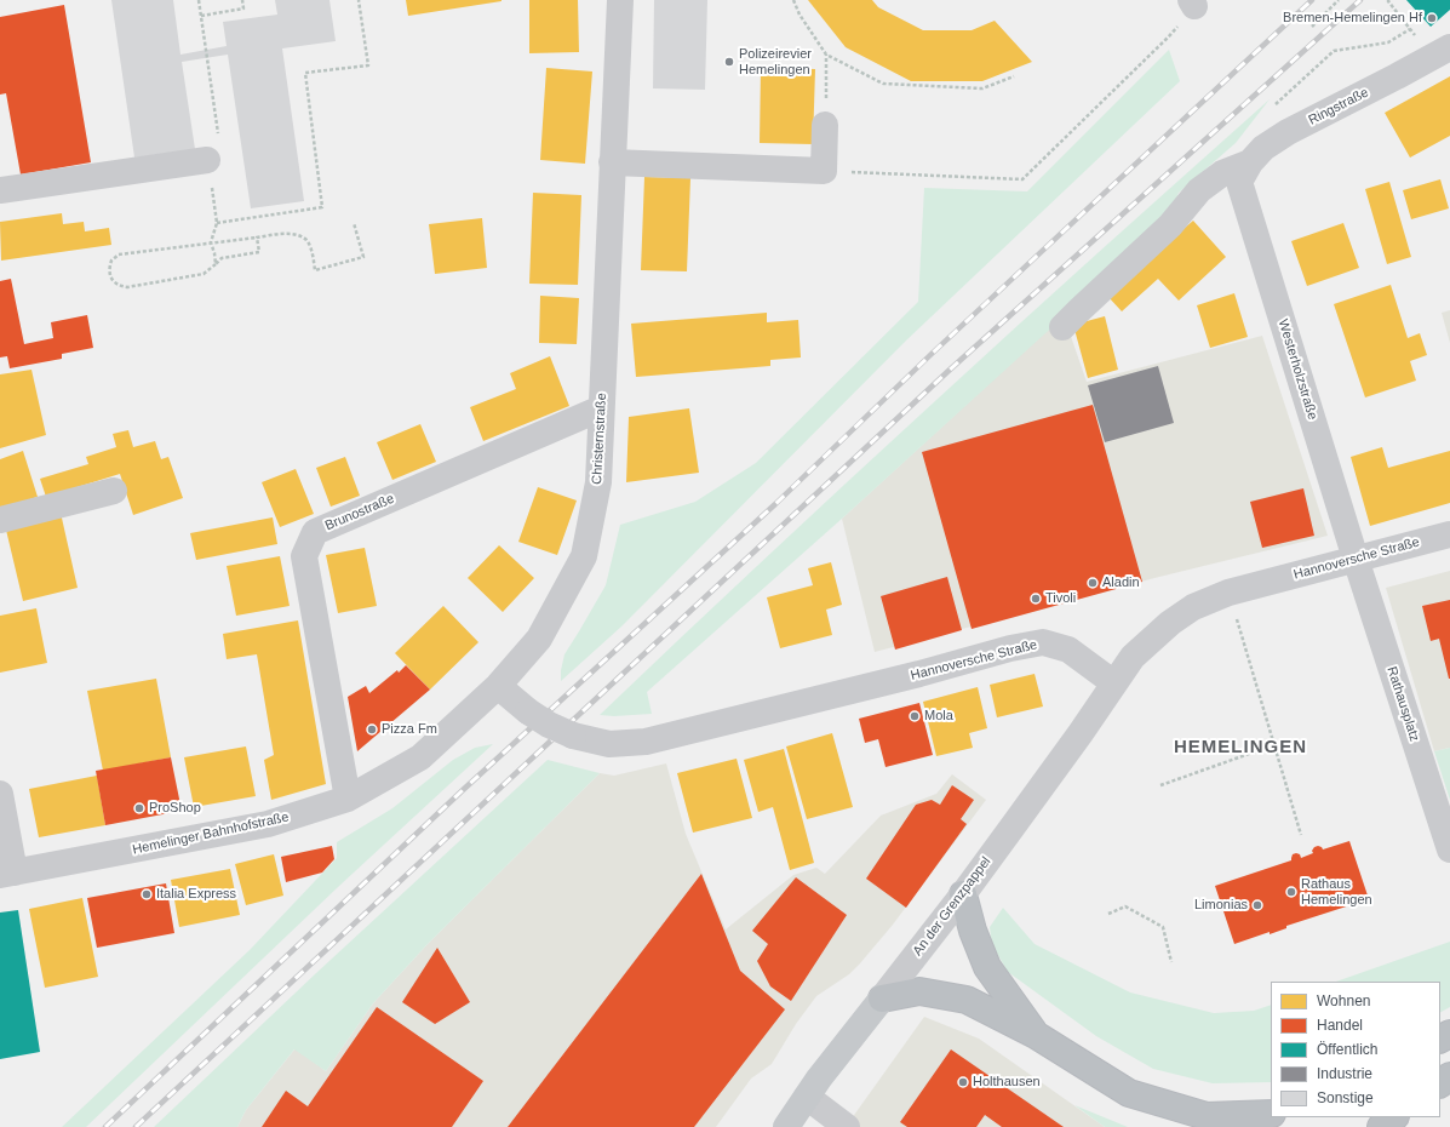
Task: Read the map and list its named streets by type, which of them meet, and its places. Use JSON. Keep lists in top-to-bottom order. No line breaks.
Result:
{"streets":{"main road":["An der Grenzpappel"],"street":["Ringstraße","Westerholzstraße","Christernstraße","Brunostraße","Hannoversche Straße","Rathausplatz","Hemelinger Bahnhofstraße"]},"crossings":[["Ringstraße","Westerholzstraße"],["Westerholzstraße","Hannoversche Straße"],["Westerholzstraße","Rathausplatz"],["Christernstraße","Brunostraße"],["Christernstraße","Hannoversche Straße"],["Christernstraße","Hemelinger Bahnhofstraße"],["Brunostraße","Hemelinger Bahnhofstraße"],["Hannoversche Straße","Rathausplatz"],["Hannoversche Straße","Hemelinger Bahnhofstraße"],["Hannoversche Straße","An der Grenzpappel"]],"districts":["HEMELINGEN"],"places":["Bremen-Hemelingen Hf","Polizeirevier Hemelingen","Aladin","Tivoli","Mola","Pizza Fm","ProShop","Rathaus Hemelingen","Italia Express","Limonias","Holthausen"],"legend":["Wohnen","Handel","Öffentlich","Industrie","Sonstige"]}
